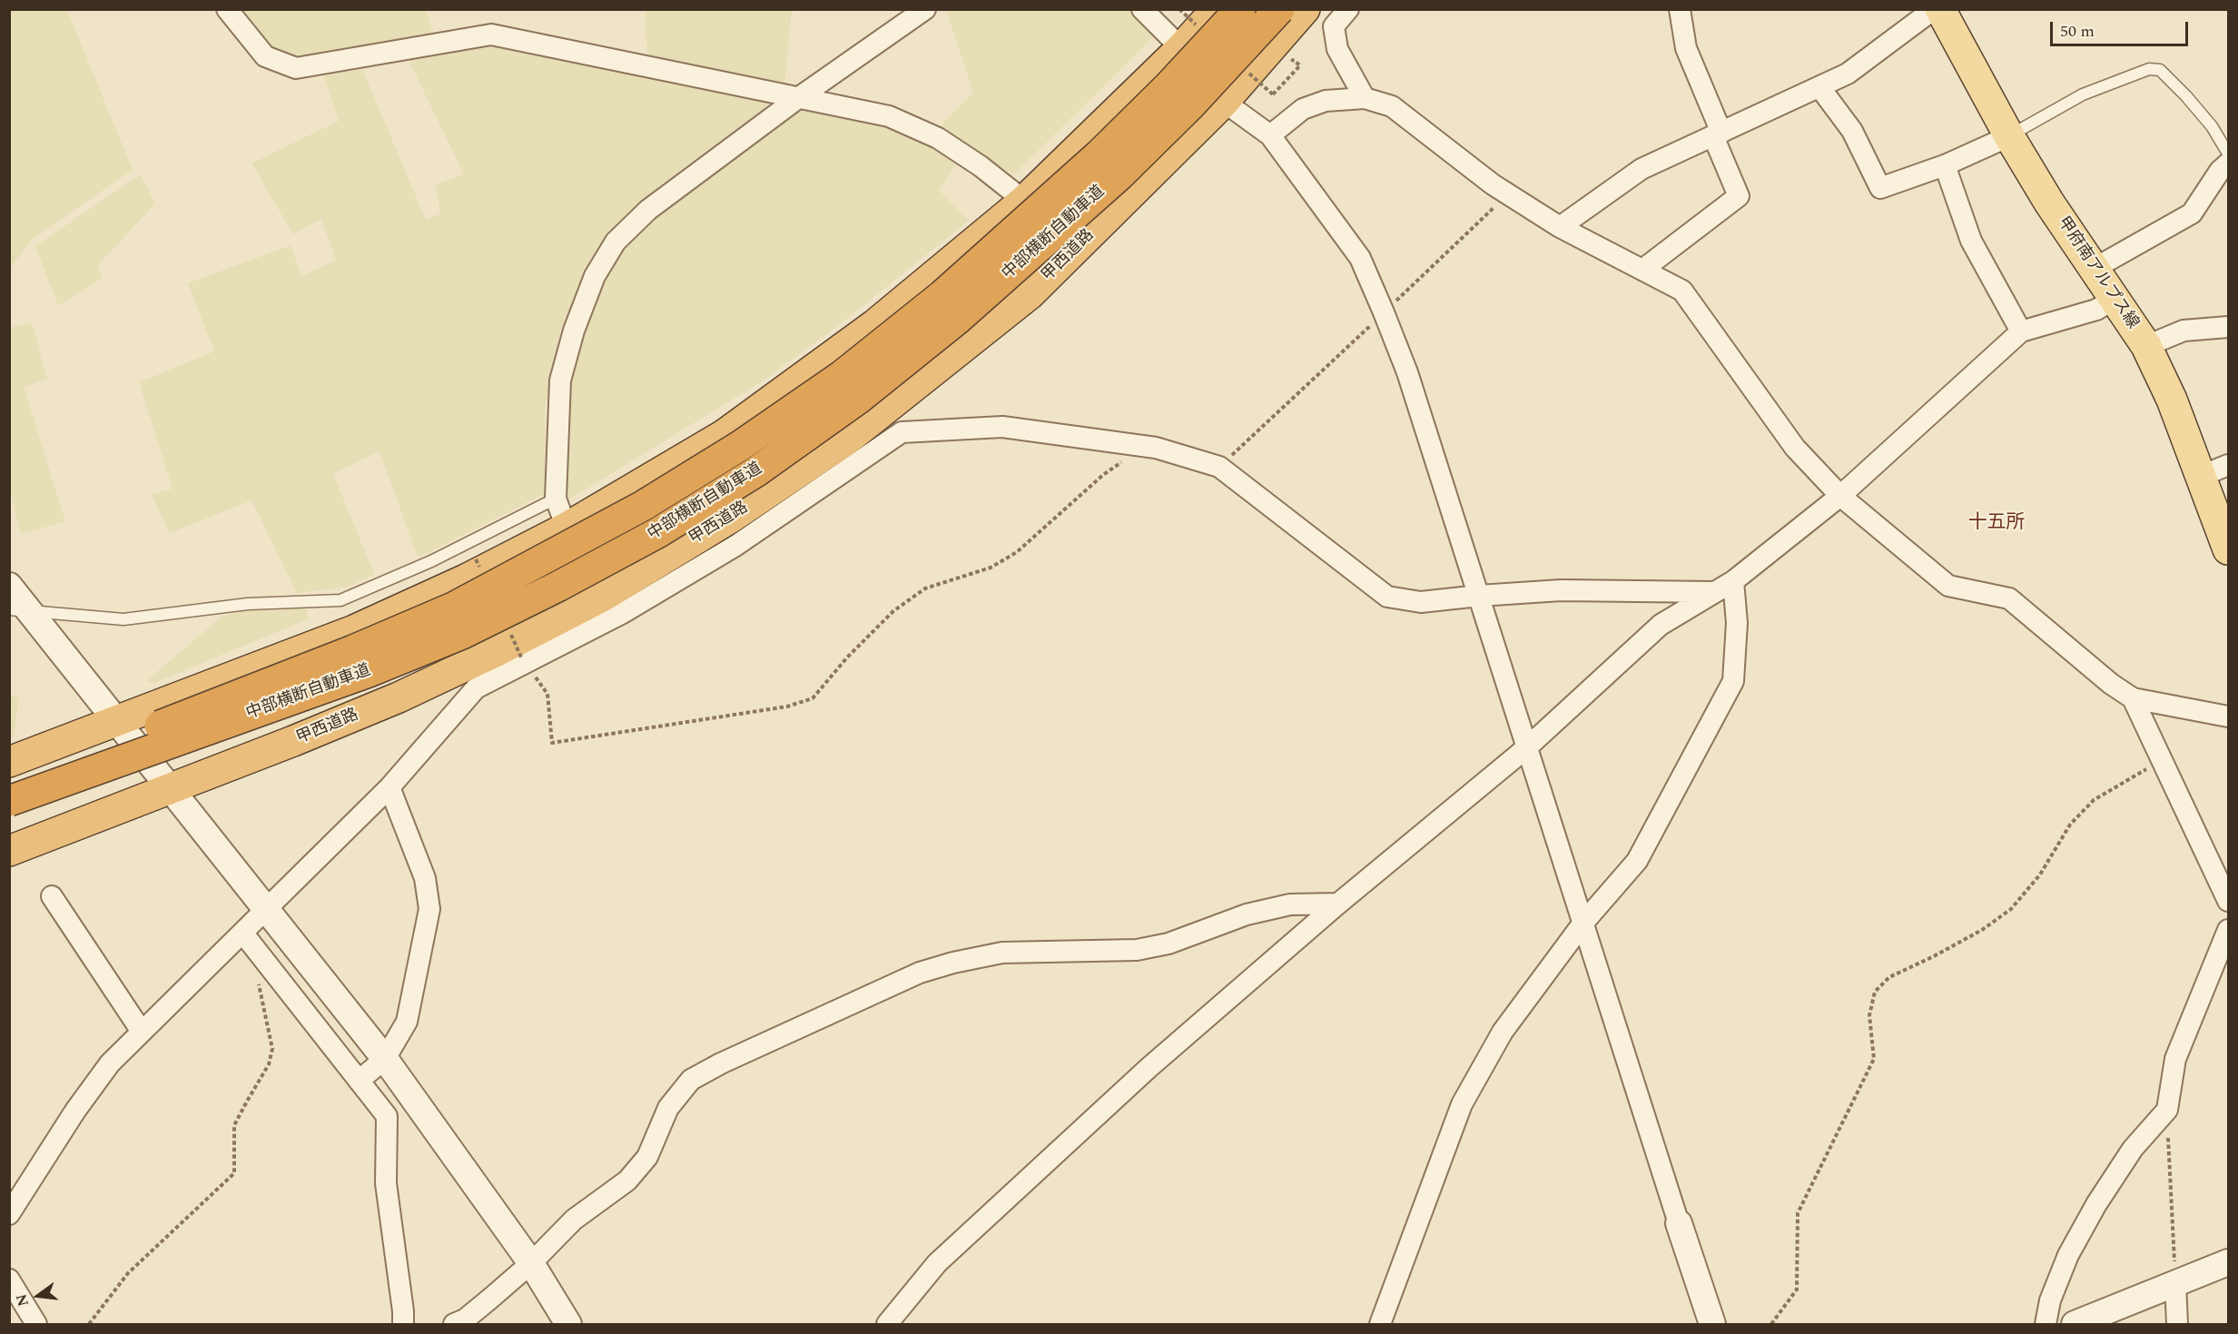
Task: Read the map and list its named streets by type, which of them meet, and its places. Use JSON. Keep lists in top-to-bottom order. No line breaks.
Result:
{"streets":{"highway":["中部横断自動車道","甲西道路"],"main road":["甲府南アルプス線"]},"districts":["十五所"],"scale_bar":"50 m","north":"left"}
